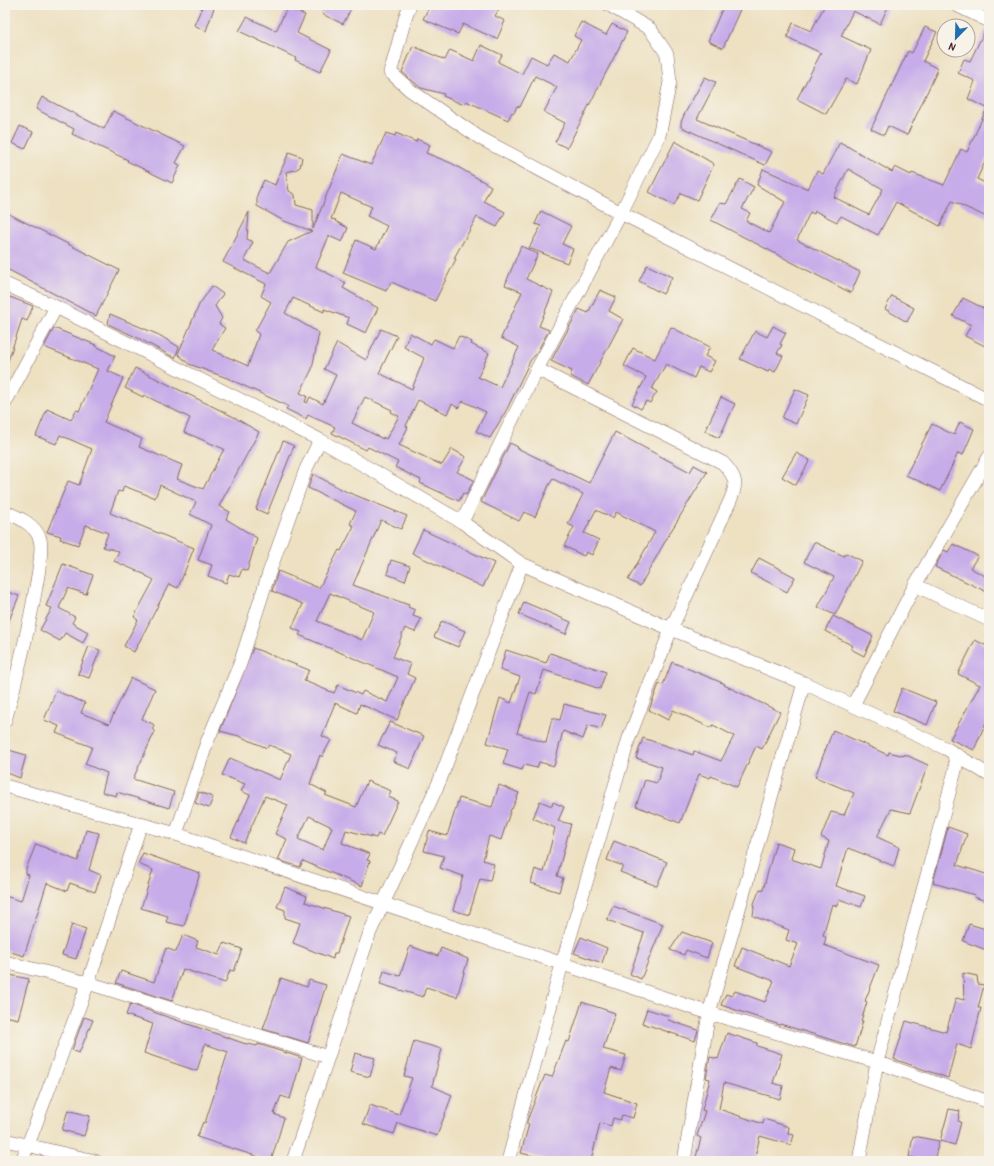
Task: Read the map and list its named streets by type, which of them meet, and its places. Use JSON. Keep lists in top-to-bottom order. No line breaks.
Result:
{"north":"bottom left"}
